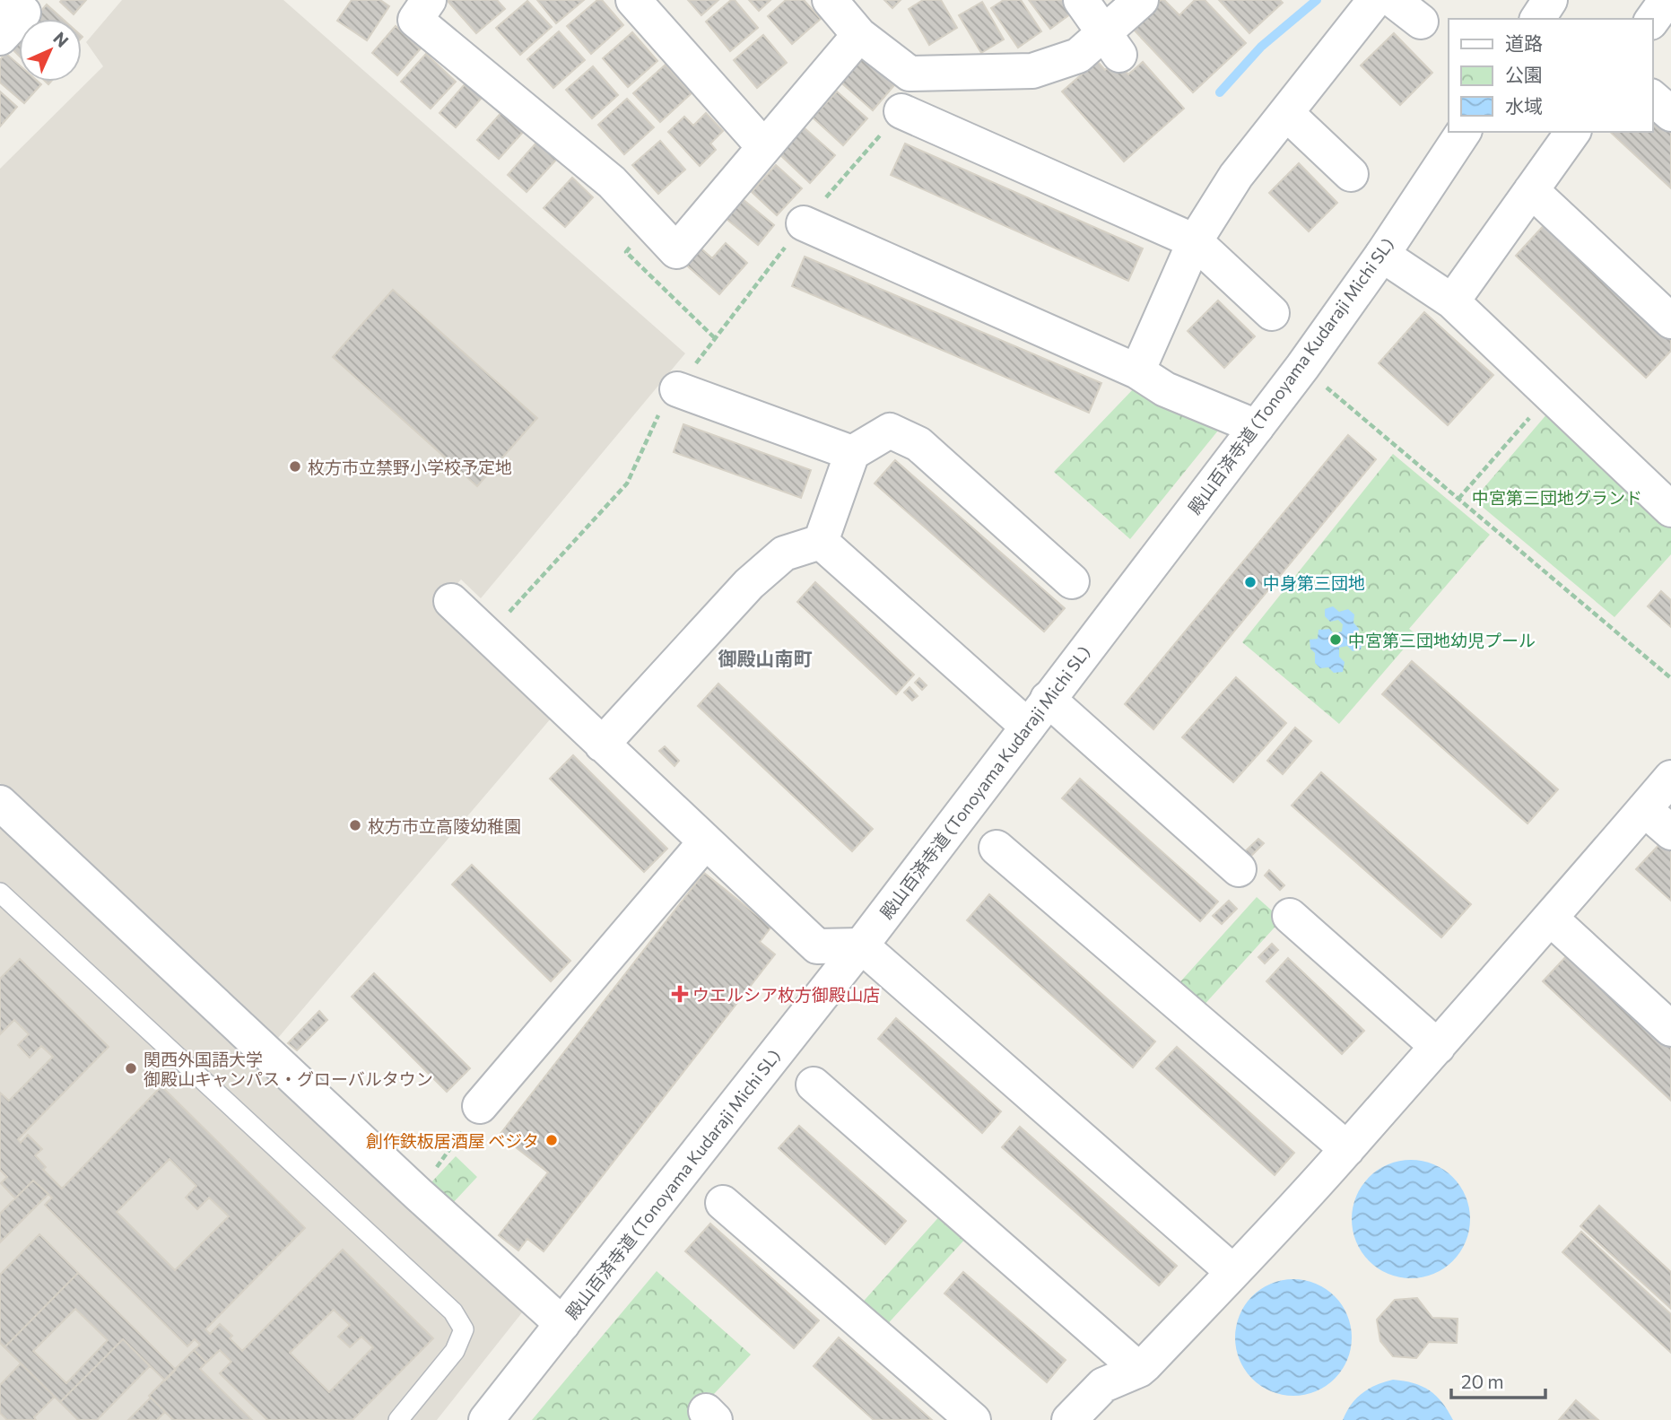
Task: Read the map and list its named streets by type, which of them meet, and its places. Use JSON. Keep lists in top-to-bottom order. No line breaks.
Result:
{"streets":{"street":["殿山百済寺道 (Tonoyama Kudaraji Michi SL)"]},"districts":["御殿山南町"],"parks":["中宮第三団地グランド"],"places":{"other":["枚方市立禁野小学校予定地","中身第三団地","中宮第三団地幼児プール","枚方市立高陵幼稚園","関西外国語大学 御殿山キャンパス・グローバルタウン","創作鉄板居酒屋 ベジタ"],"health":["ウエルシア枚方御殿山店"]},"legend":["道路","公園","水域"],"scale_bar":"20 m","north":"top right"}
